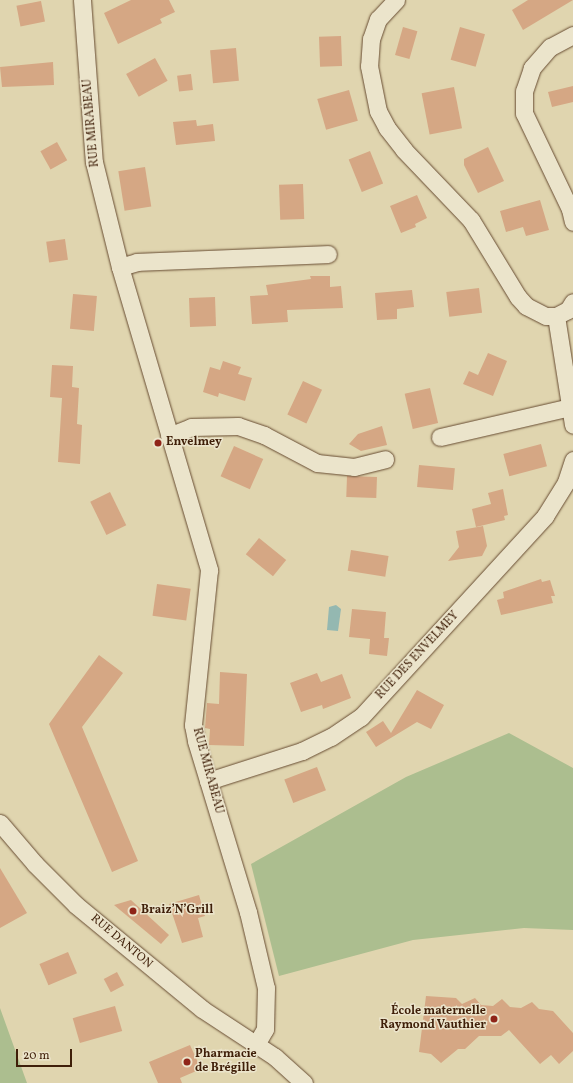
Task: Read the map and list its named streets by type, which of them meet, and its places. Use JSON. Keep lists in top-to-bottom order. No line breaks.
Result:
{"streets":{"street":["RUE MIRABEAU","RUE DES ENVELMEY","RUE DANTON"]},"crossings":[["RUE MIRABEAU","RUE DES ENVELMEY"],["RUE MIRABEAU","RUE DANTON"]],"places":["Envelmey","Braiz’N’Grill","École maternelle Raymond Vauthier","Pharmacie de Brégille"],"scale_bar":"20 m"}
